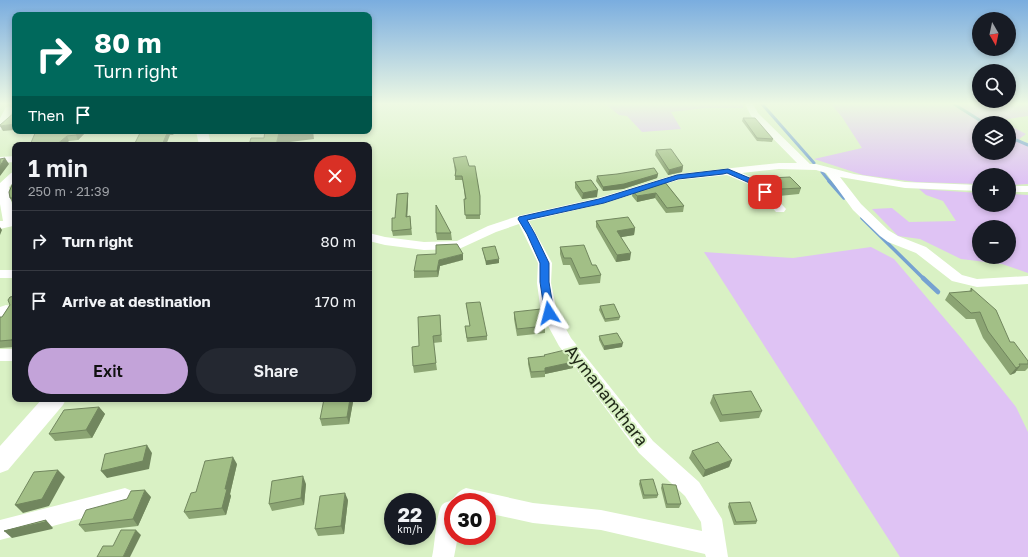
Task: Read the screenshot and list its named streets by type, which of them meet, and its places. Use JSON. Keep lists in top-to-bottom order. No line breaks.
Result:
{"streets":{"street":["Aymanamthara"]},"north":"bottom","page":{"map_buttons":["+","−"],"turn":["80 m","Turn right"],"then":"Then","heading":["1 min","250 m · 21:39"],"list":[{"name":"Turn right","value":"80 m"},{"name":"Arrive at destination","value":"170 m"}],"buttons":["Exit","Share"],"speed":"22 km/h","limit":"30"}}
